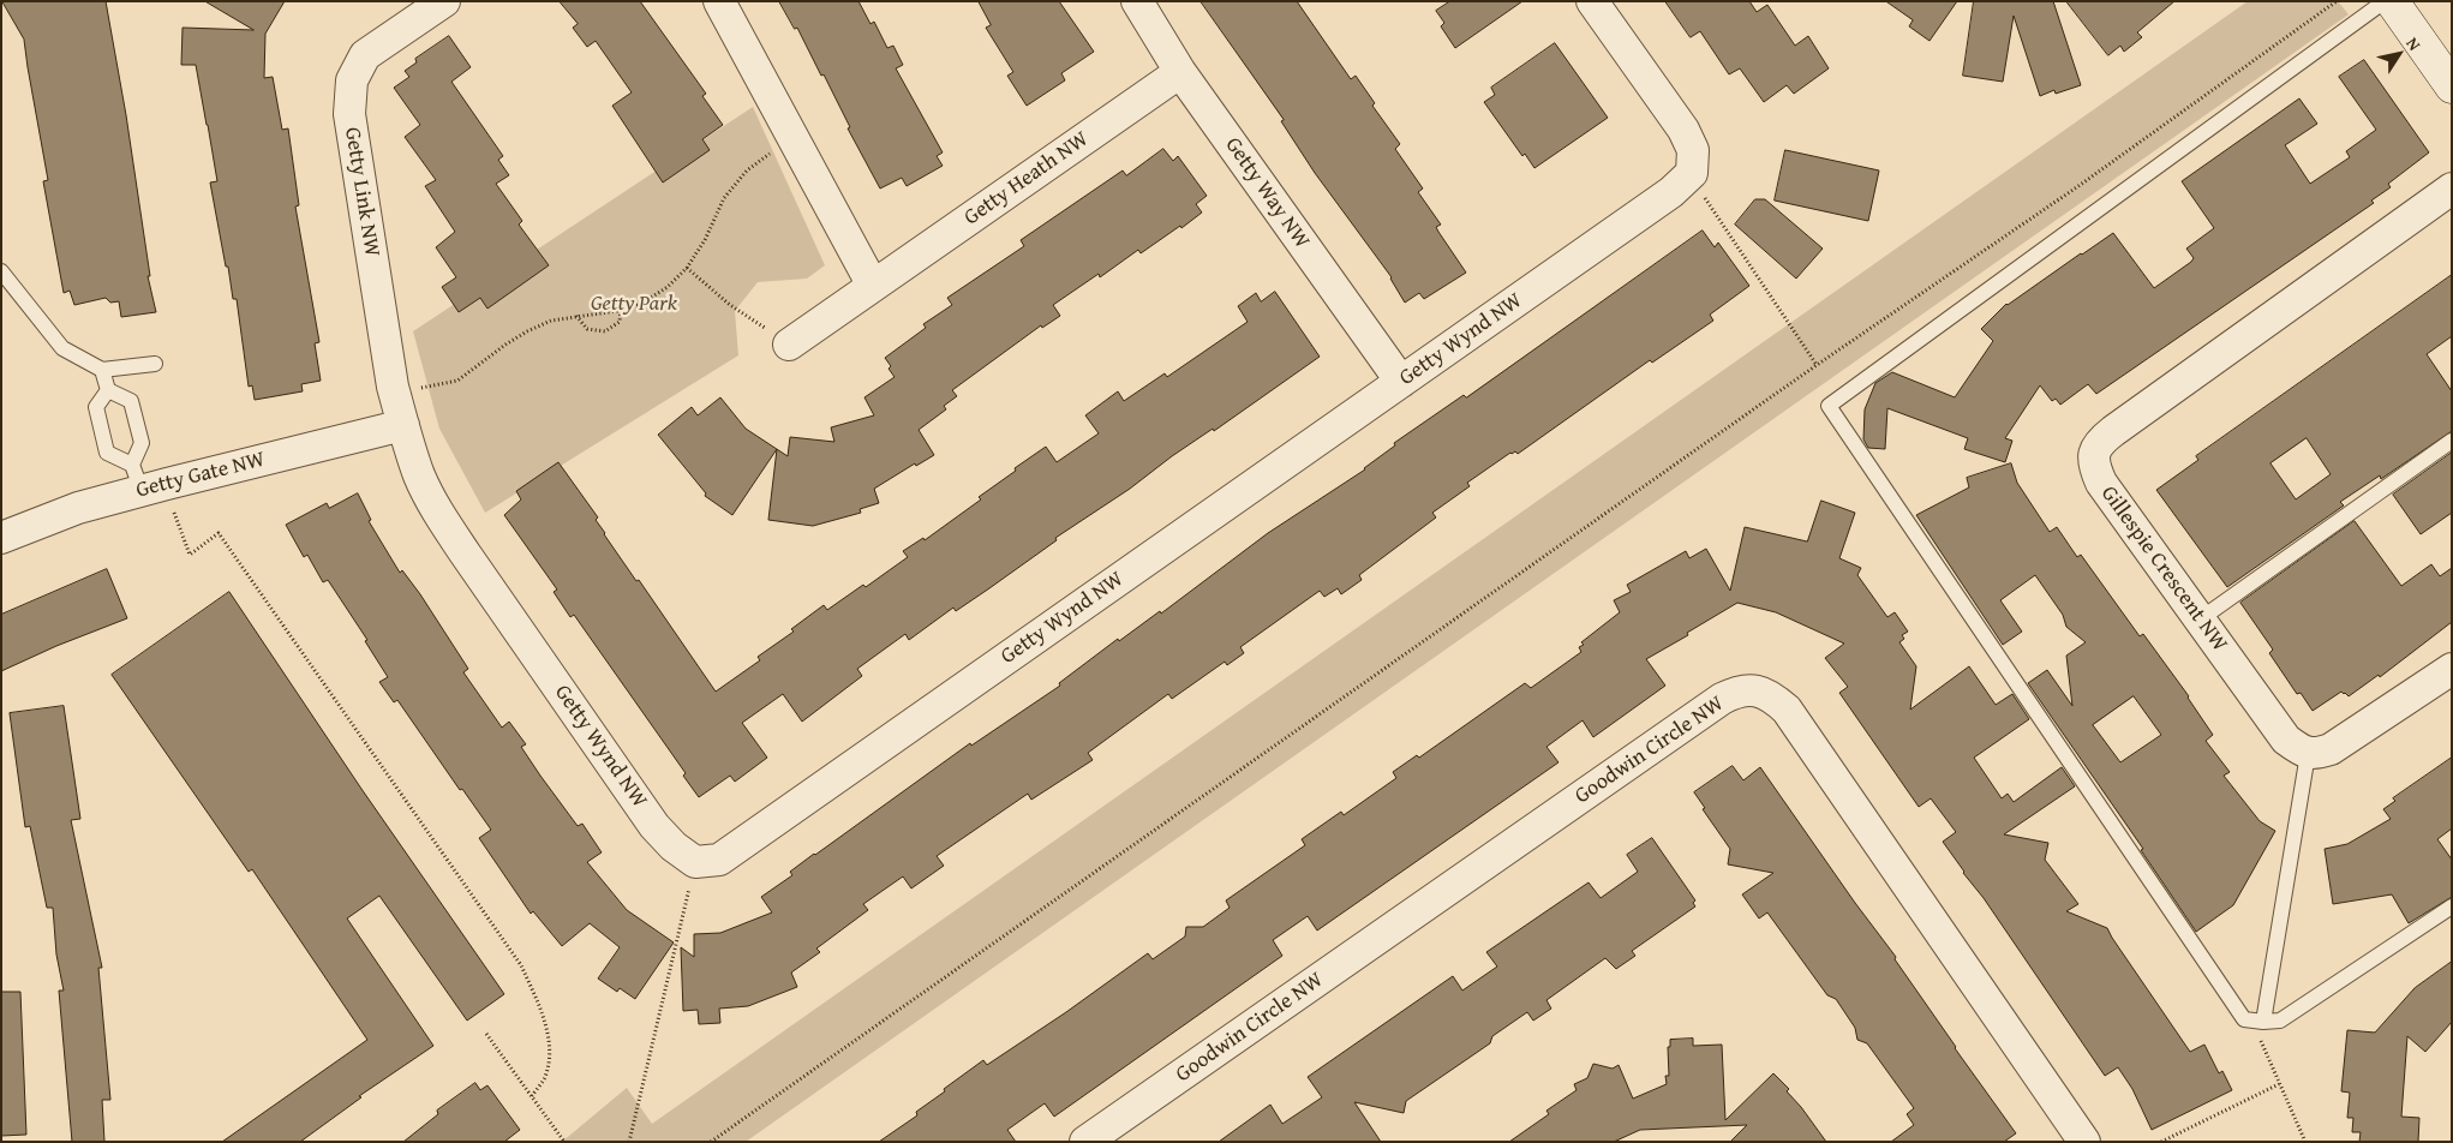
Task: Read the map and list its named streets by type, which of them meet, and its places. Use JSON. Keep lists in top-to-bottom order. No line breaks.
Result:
{"streets":{"street":["Getty Heath NW","Getty Link NW","Getty Way NW","Getty Wynd NW","Getty Gate NW","Gillespie Crescent NW","Goodwin Circle NW"]},"crossings":[["Getty Heath NW","Getty Way NW"],["Getty Link NW","Getty Wynd NW"],["Getty Link NW","Getty Gate NW"],["Getty Way NW","Getty Wynd NW"],["Getty Wynd NW","Getty Gate NW"]],"parks":["Getty Park"],"north":"top right"}
